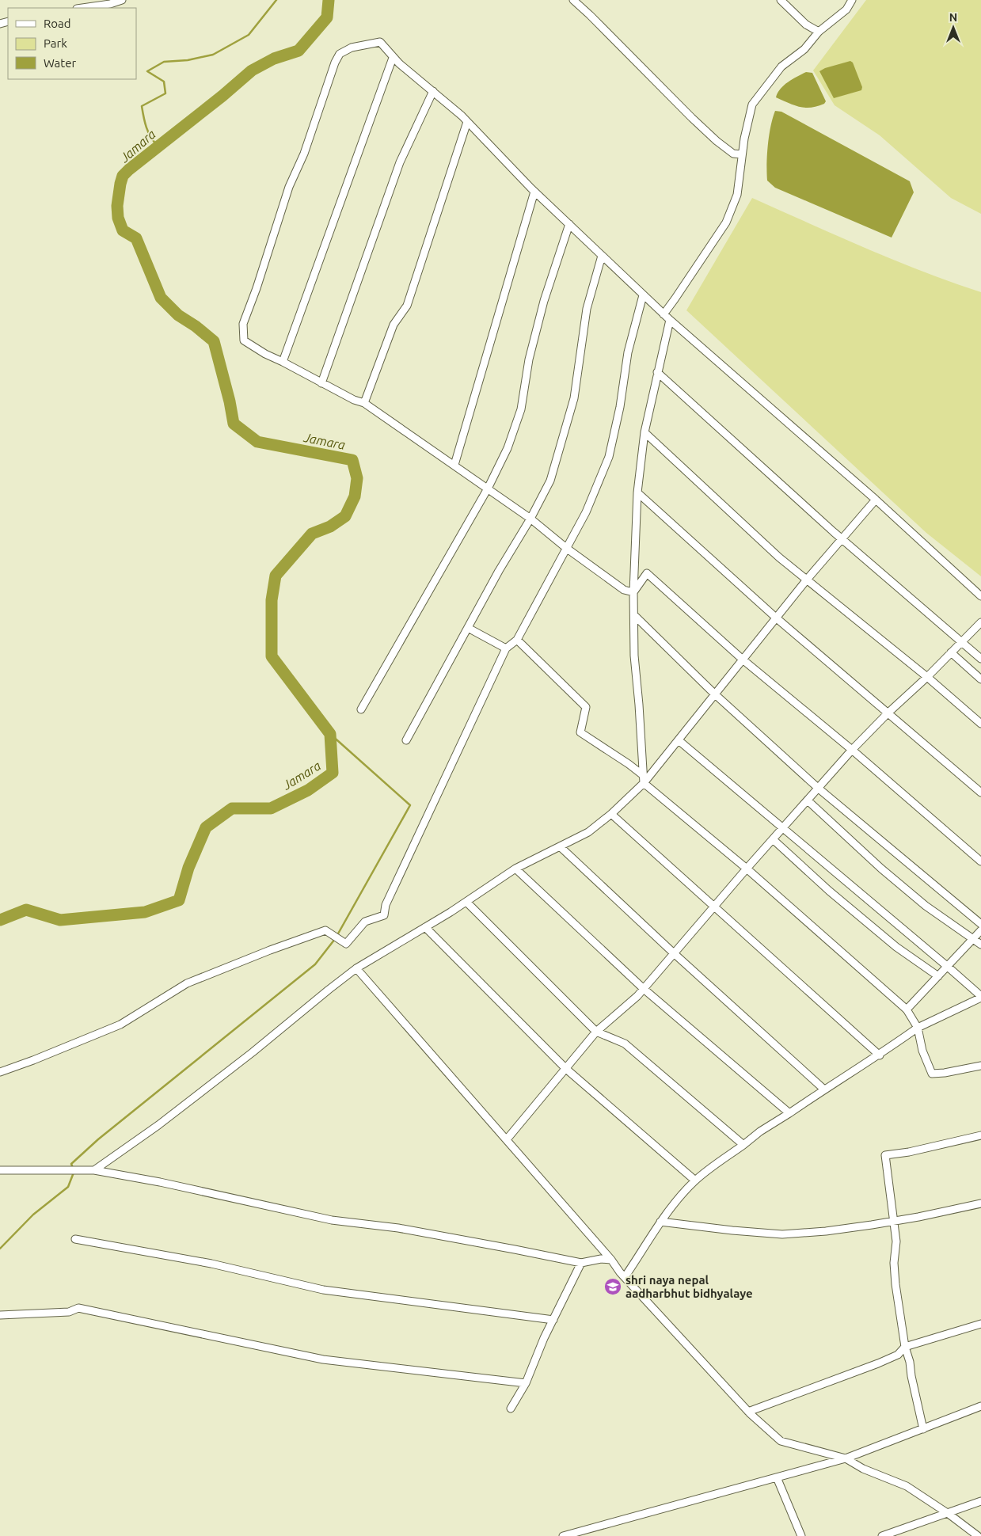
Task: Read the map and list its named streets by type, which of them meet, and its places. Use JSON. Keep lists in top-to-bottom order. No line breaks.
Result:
{"water":["Jamara"],"places":{"school or university":["shri naya nepal aadharbhut bidhyalaye"]},"legend":["Road","Park","Water"],"north":"top"}
